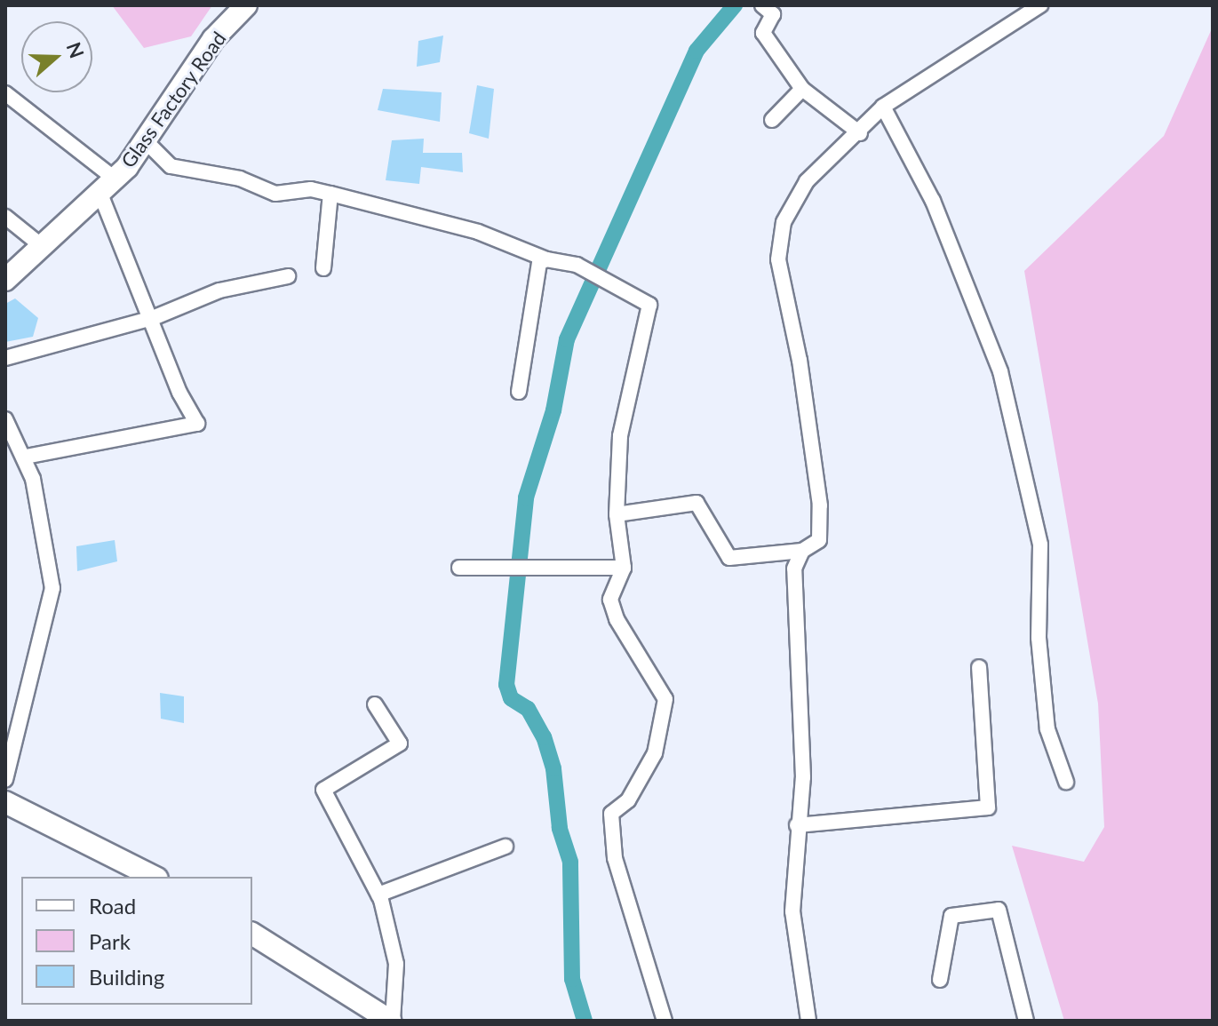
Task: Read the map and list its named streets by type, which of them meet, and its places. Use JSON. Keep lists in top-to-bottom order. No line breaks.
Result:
{"streets":{"main road":["Glass Factory Road"]},"legend":["Road","Park","Building"],"north":"right"}
